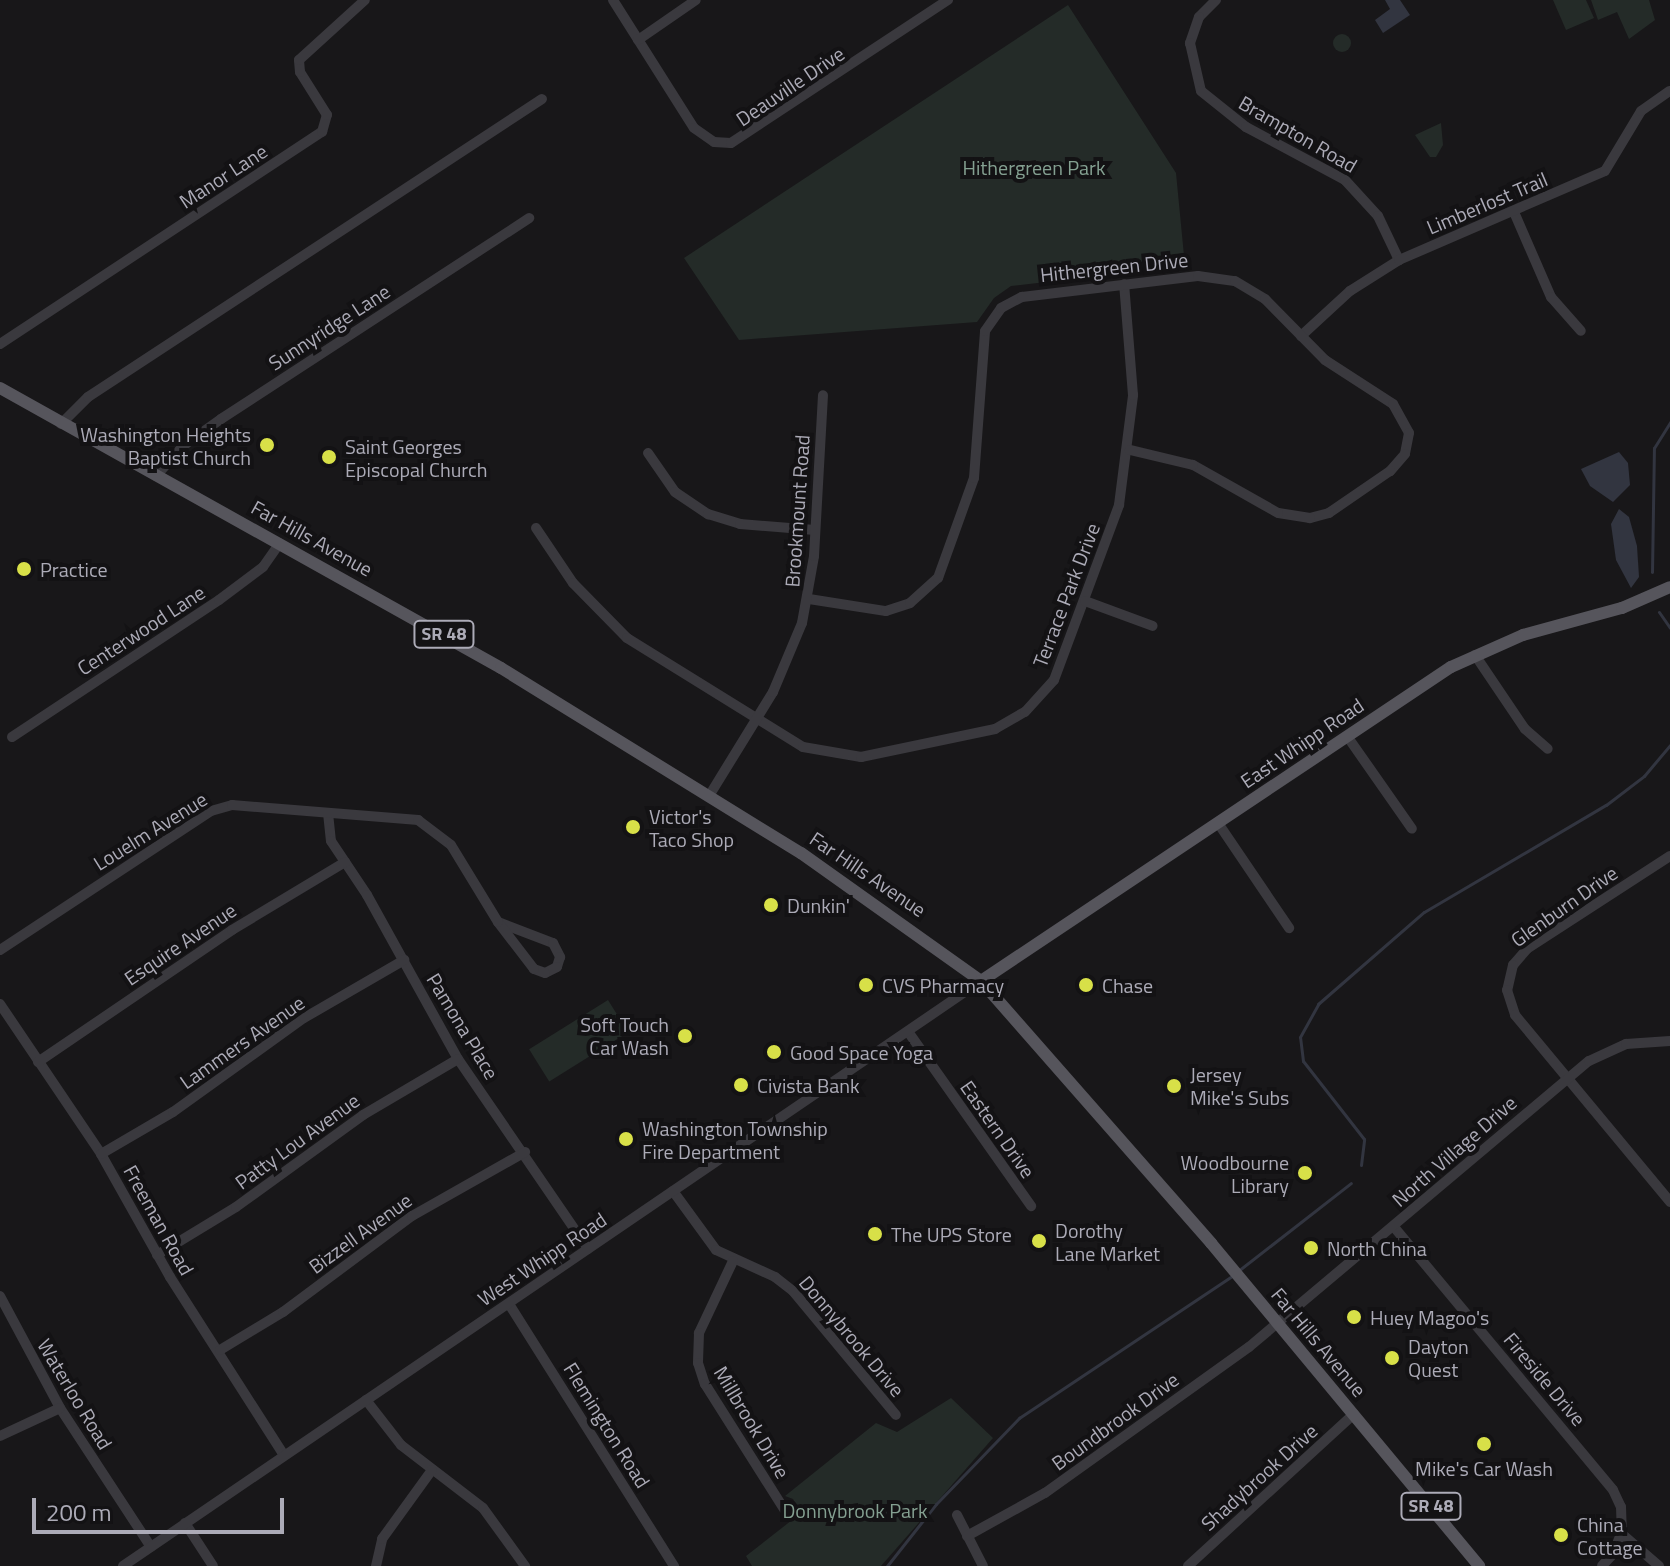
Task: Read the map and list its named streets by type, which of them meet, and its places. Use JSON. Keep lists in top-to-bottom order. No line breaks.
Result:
{"streets":{"main road":["Far Hills Avenue","SR 48","East Whipp Road"],"street":["Deauville Drive","Brampton Road","Manor Lane","Limberlost Trail","Hithergreen Drive","Sunnyridge Lane","Brookmount Road","Terrace Park Drive","Centerwood Lane","Louelm Avenue","Glenburn Drive","Esquire Avenue","Pamona Place","Lammers Avenue","Eastern Drive","Patty Lou Avenue","North Village Drive","Freeman Road","Bizzell Avenue","West Whipp Road","Donnybrook Drive","Fireside Drive","Waterloo Road","Boundbrook Drive","Millbrook Drive","Flemington Road","Shadybrook Drive"]},"crossings":[["Brampton Road","Limberlost Trail"],["Limberlost Trail","Hithergreen Drive"],["Hithergreen Drive","Brookmount Road"],["Hithergreen Drive","Terrace Park Drive"],["Sunnyridge Lane","Far Hills Avenue"],["Brookmount Road","Far Hills Avenue"],["Brookmount Road","Terrace Park Drive"],["Far Hills Avenue","Centerwood Lane"],["Far Hills Avenue","East Whipp Road"],["Far Hills Avenue","North Village Drive"],["Far Hills Avenue","West Whipp Road"],["Far Hills Avenue","Boundbrook Drive"],["Far Hills Avenue","Shadybrook Drive"],["East Whipp Road","West Whipp Road"],["Louelm Avenue","Pamona Place"],["Glenburn Drive","North Village Drive"],["Esquire Avenue","Pamona Place"],["Esquire Avenue","Freeman Road"],["Pamona Place","Lammers Avenue"],["Pamona Place","Patty Lou Avenue"],["Pamona Place","Bizzell Avenue"],["Pamona Place","West Whipp Road"],["Lammers Avenue","Freeman Road"],["Eastern Drive","West Whipp Road"],["Patty Lou Avenue","Freeman Road"],["North Village Drive","Fireside Drive"],["North Village Drive","Boundbrook Drive"],["Freeman Road","Bizzell Avenue"],["Freeman Road","West Whipp Road"],["West Whipp Road","Donnybrook Drive"],["West Whipp Road","Waterloo Road"],["West Whipp Road","Flemington Road"],["Donnybrook Drive","Millbrook Drive"]],"parks":["Hithergreen Park","Donnybrook Park"],"places":["Washington Heights Baptist Church","Saint Georges Episcopal Church","Practice","Victor's Taco Shop","Dunkin'","CVS Pharmacy","Chase","Soft Touch Car Wash","Good Space Yoga","Civista Bank","Jersey Mike's Subs","Washington Township Fire Department","Woodbourne Library","The UPS Store","Dorothy Lane Market","North China","Huey Magoo's","Dayton Quest","Mike's Car Wash","China Cottage"],"scale_bar":"200 m"}
